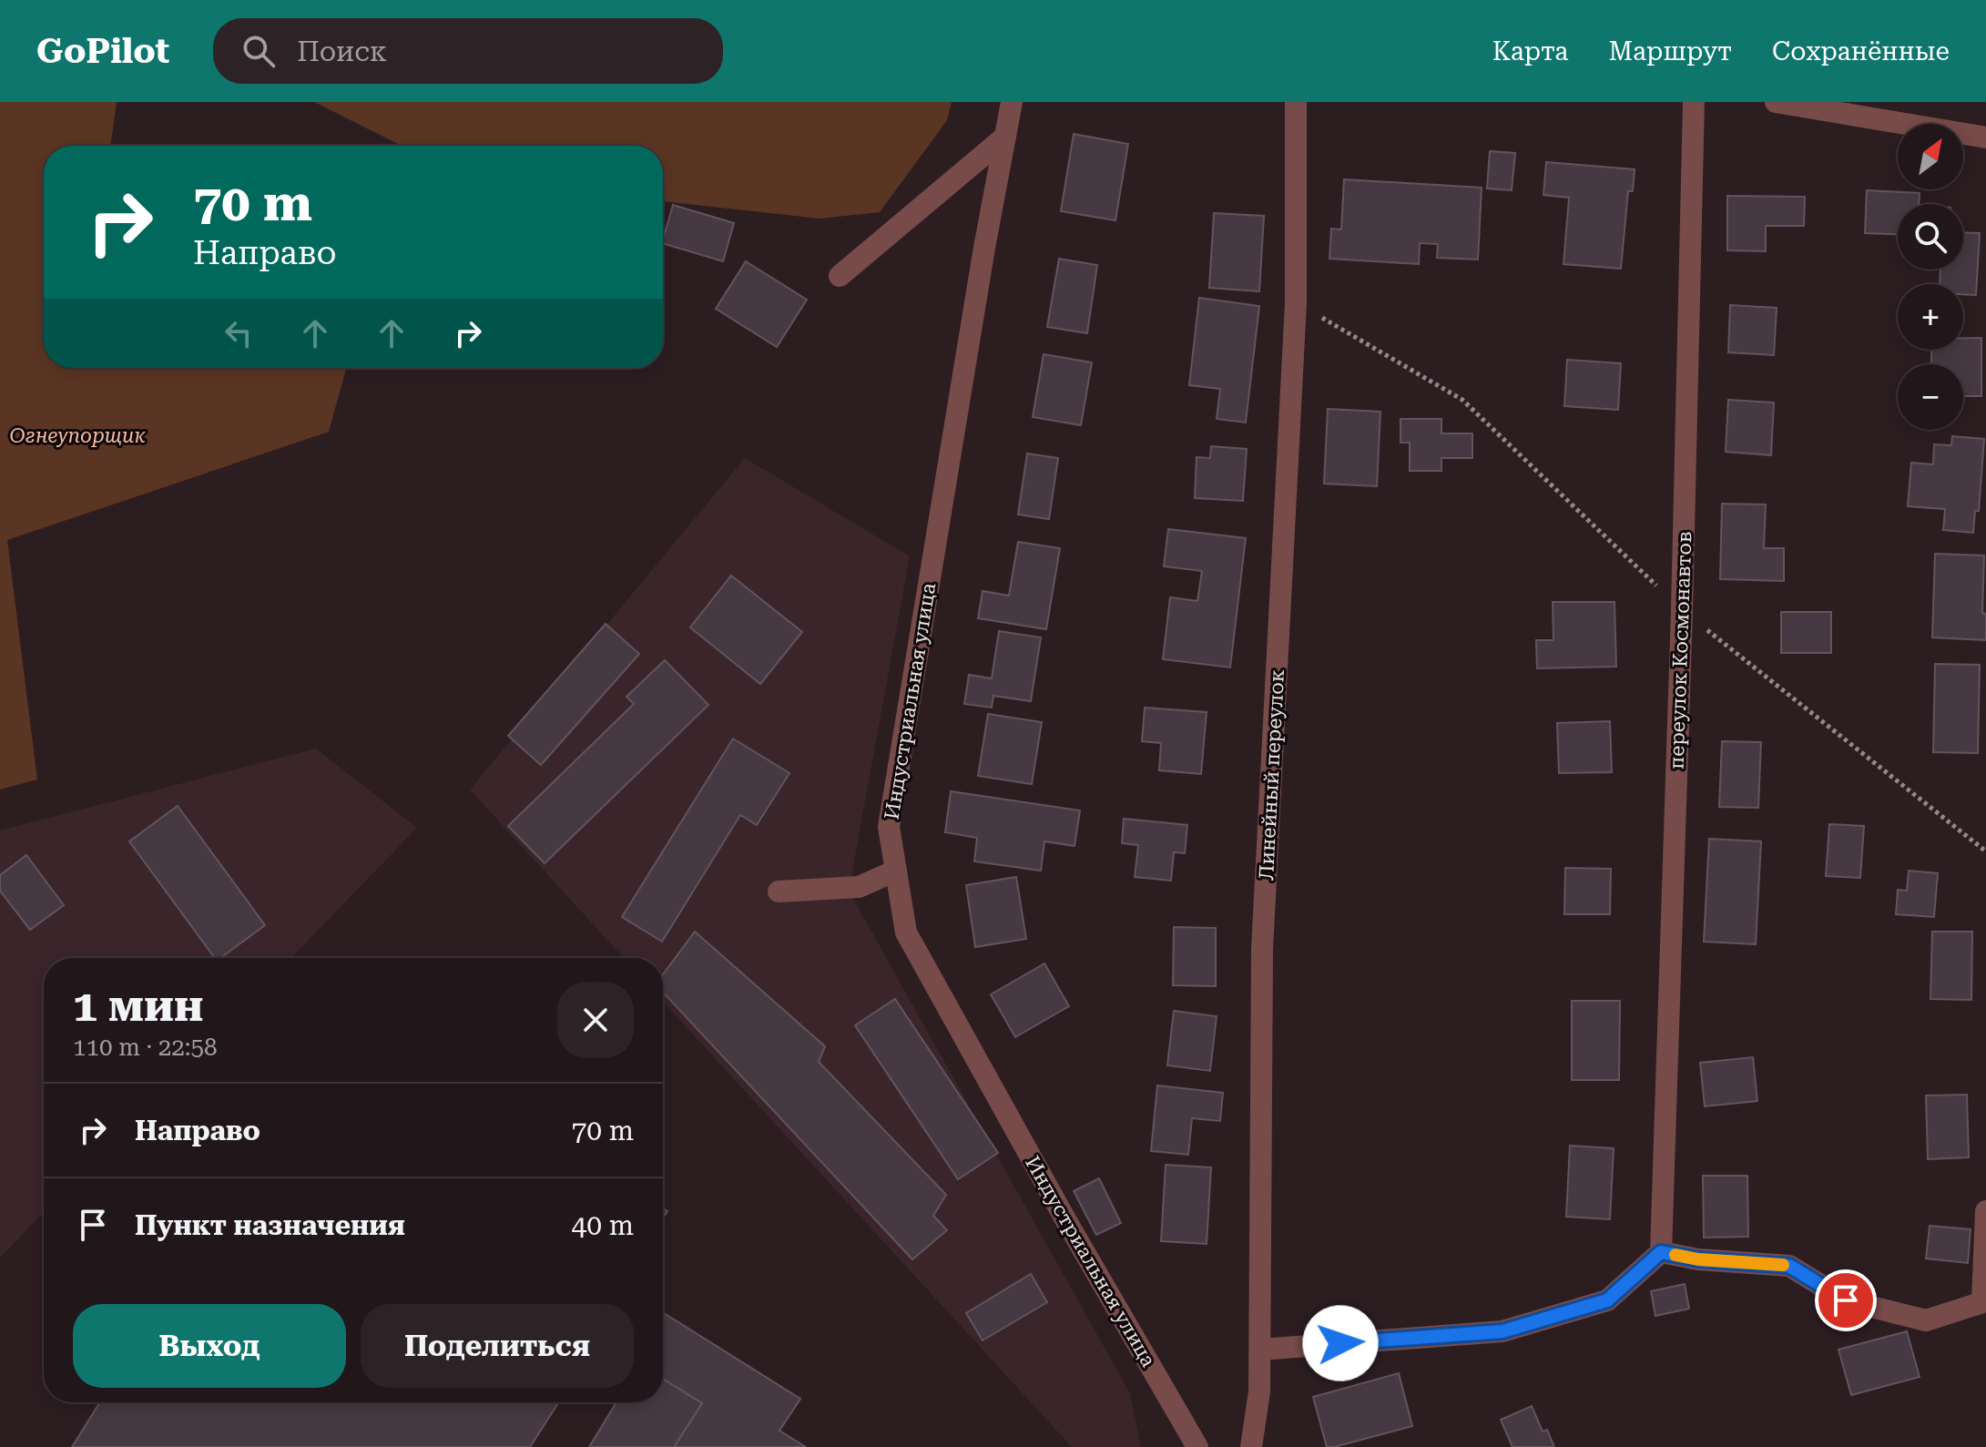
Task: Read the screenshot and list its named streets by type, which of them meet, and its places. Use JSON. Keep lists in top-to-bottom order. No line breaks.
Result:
{"streets":{"street":["переулок Космонавтов","Индустриальная улица","Линейный переулок"]},"parks":["Огнеупорщик"],"north":"top right","page":{"header":"GoPilot","search":"Поиск","nav":["Карта","Маршрут","Сохранённые"],"map_buttons":["+","−"],"turn":["70 m","Направо"],"heading":["1 мин","110 m · 22:58"],"list":[{"name":"Направо","value":"70 m"},{"name":"Пункт назначения","value":"40 m"}],"buttons":["Выход","Поделиться"]}}
